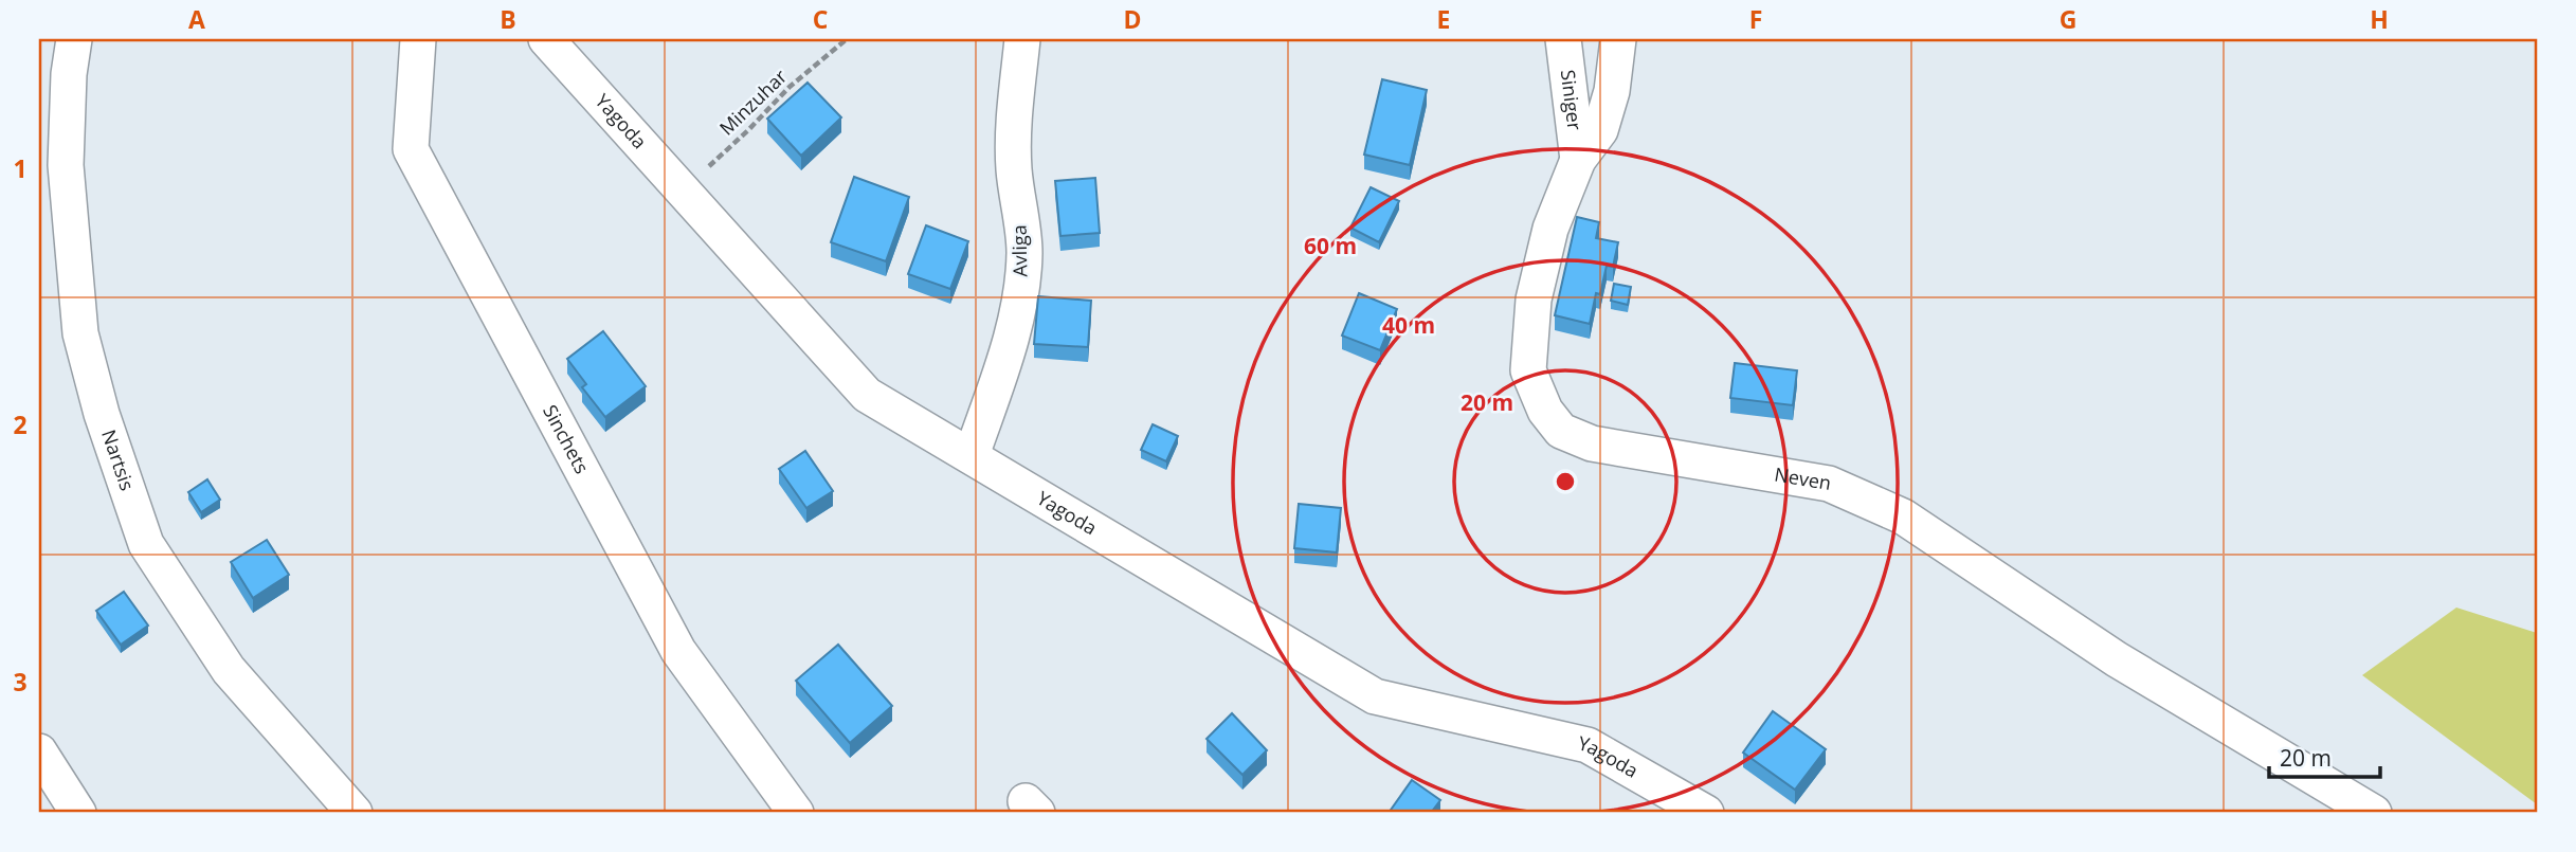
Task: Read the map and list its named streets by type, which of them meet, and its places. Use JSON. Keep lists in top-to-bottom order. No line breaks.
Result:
{"streets":{"street":["Siniger","Yagoda","Avliga","Sinchets","Nartsis","Neven"],"path":["Minzuhar"]},"crossings":[["Siniger","Neven"],["Minzuhar","Yagoda"],["Yagoda","Avliga"]],"scale_bar":"20 m","grid":{"columns":["A","B","C","D","E","F","G","H"],"rows":["1","2","3"]},"rings":["60 m","40 m","20 m"]}
